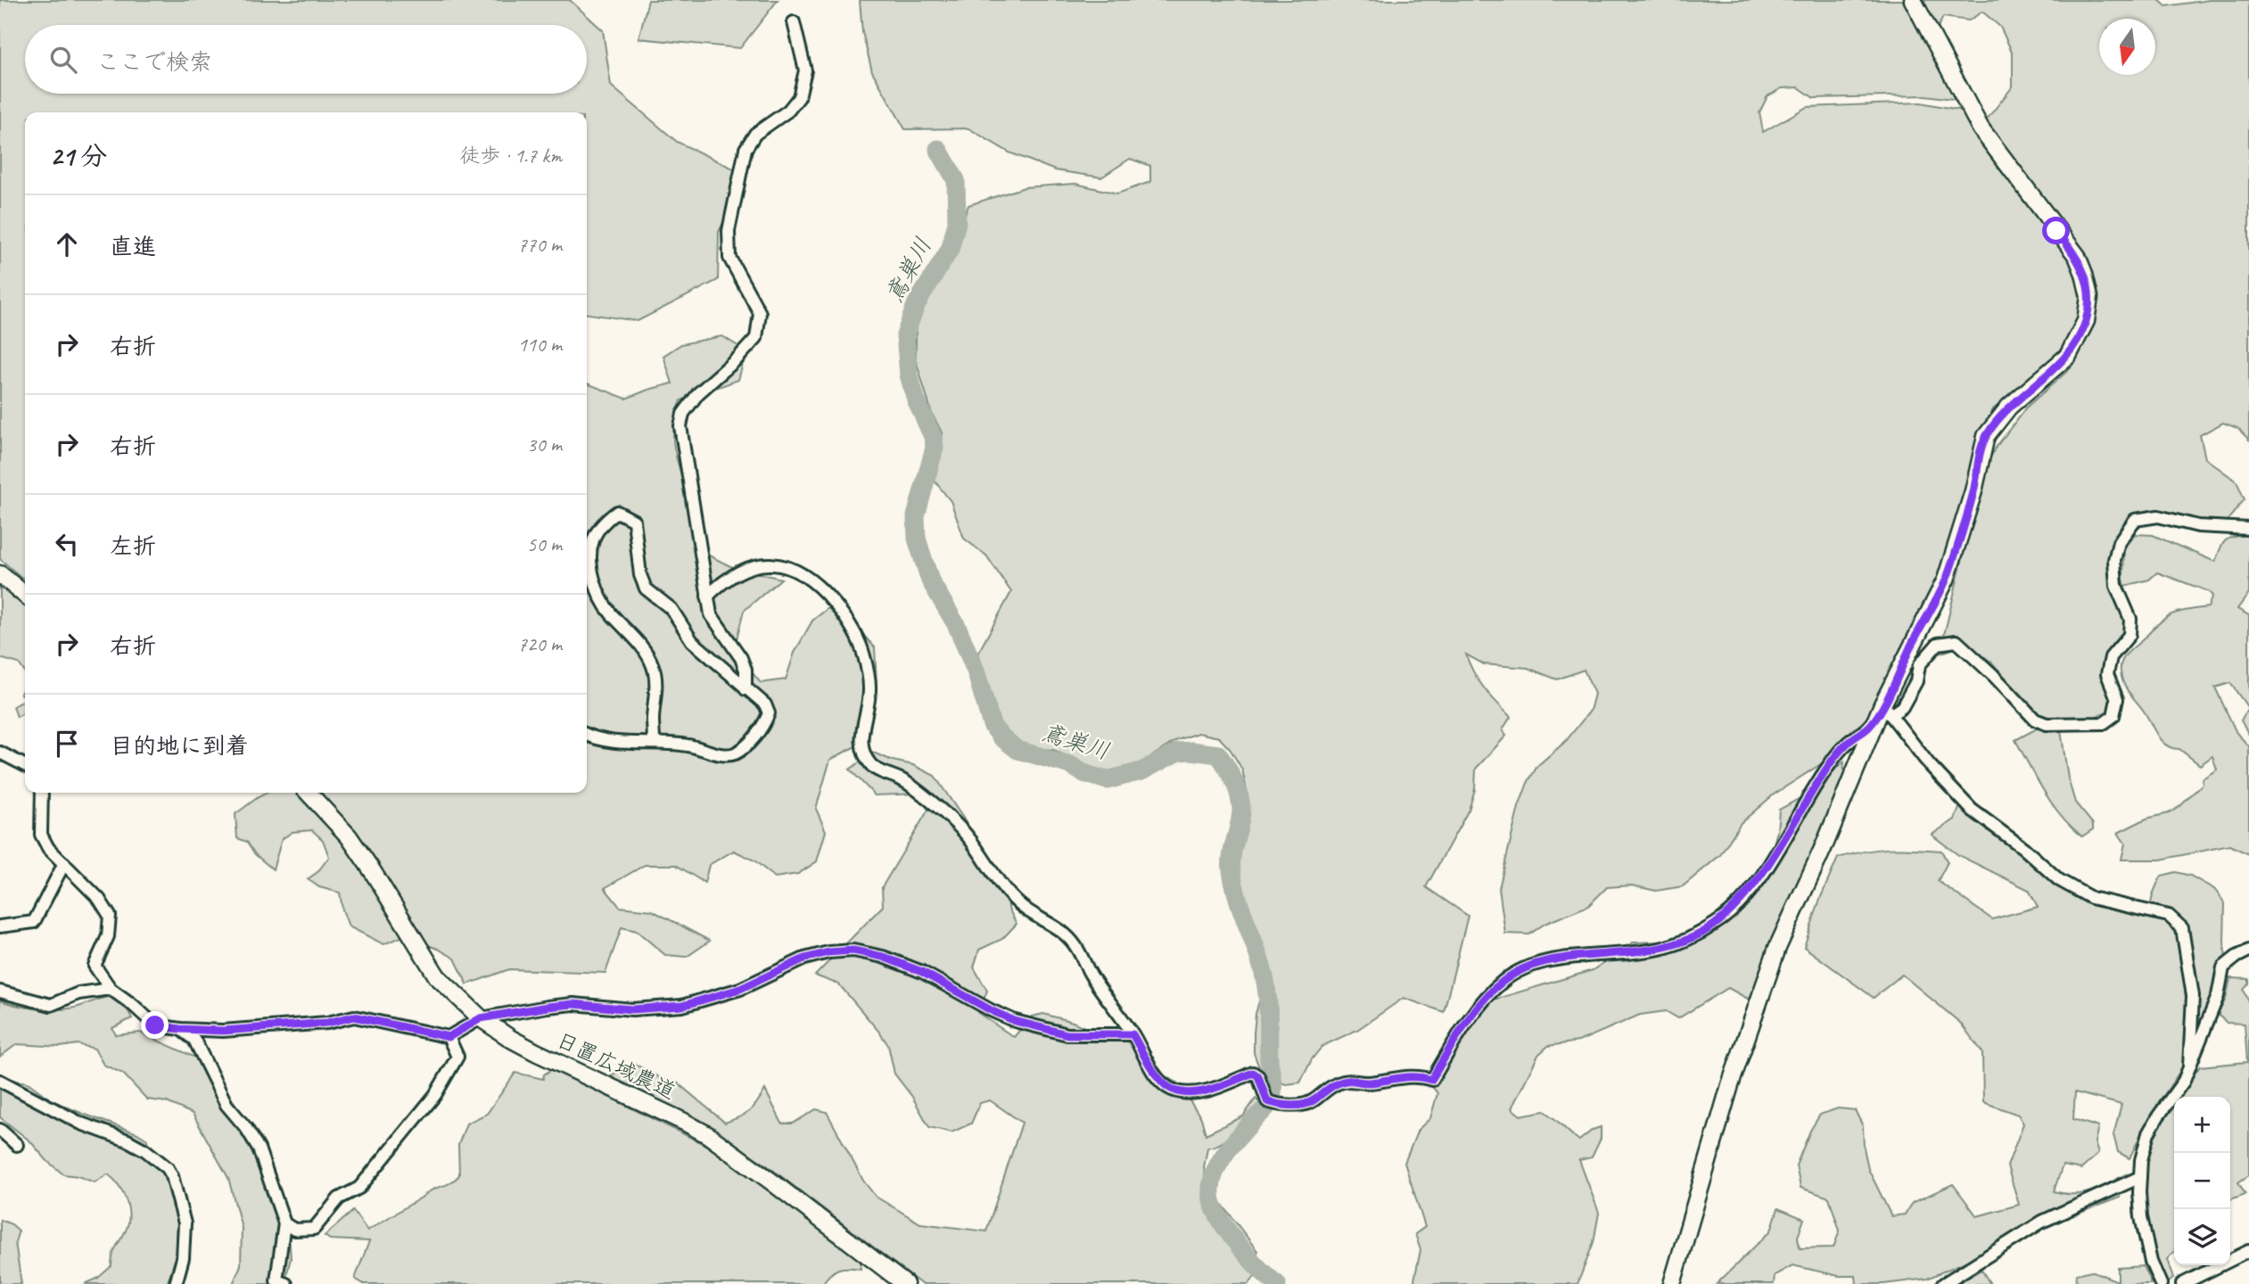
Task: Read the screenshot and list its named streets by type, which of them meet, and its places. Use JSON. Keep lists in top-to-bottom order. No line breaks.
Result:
{"streets":{"street":["日置広域農道"]},"water":["鳶巣川"],"north":"bottom","page":{"search":"ここで検索","heading":["21 分","徒歩 · 1.7 km"],"list":[["直進","770 m"],["右折","110 m"],["右折","30 m"],["左折","50 m"],["右折","720 m"],"目的地に到着"],"map_buttons":["+","−"]}}
